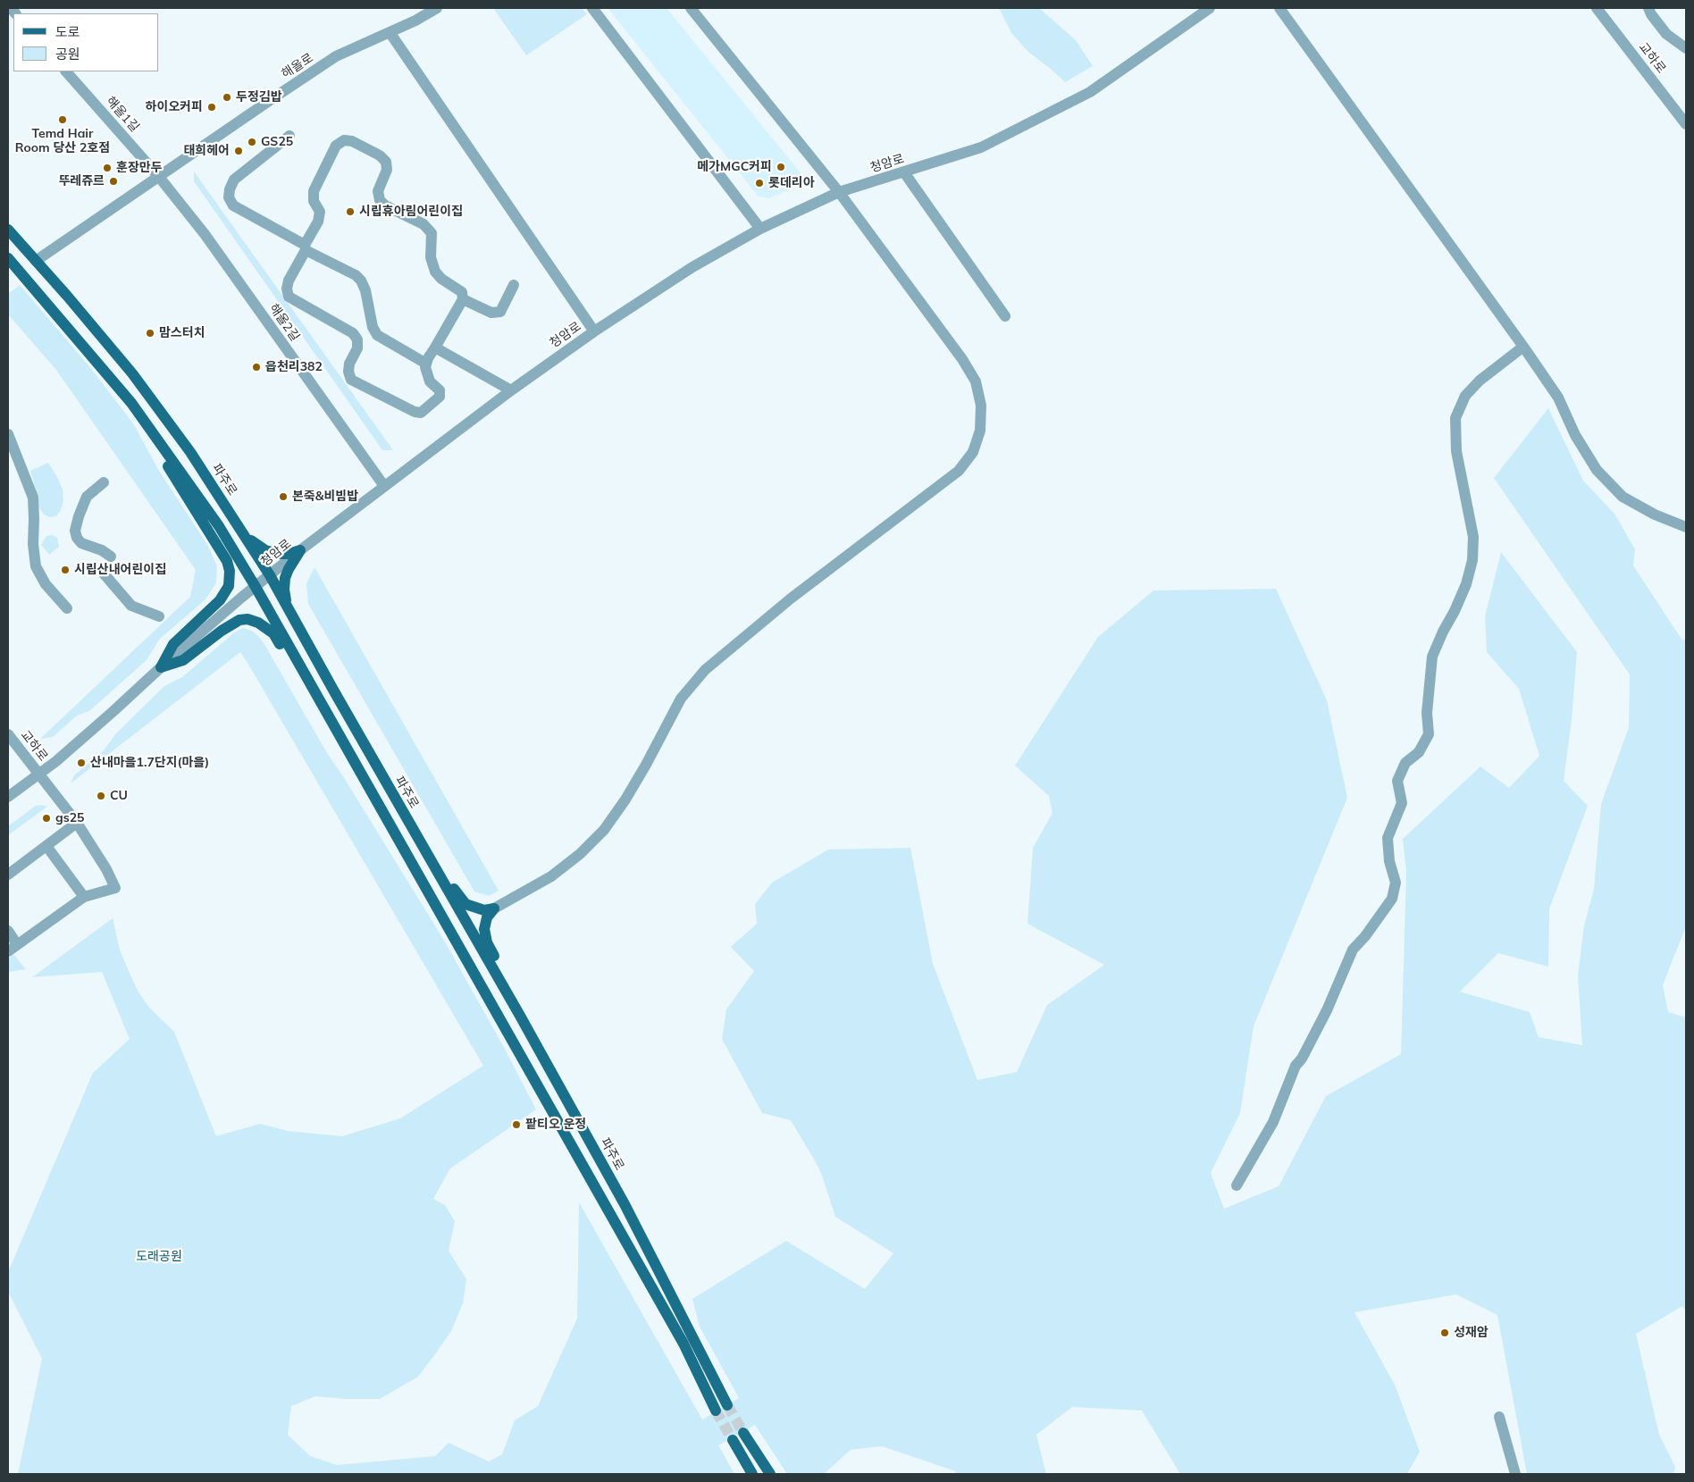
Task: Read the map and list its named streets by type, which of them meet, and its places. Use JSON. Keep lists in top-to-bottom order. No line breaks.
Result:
{"streets":{"main road":["파주로"],"street":["교하로","해올로","해올1길","청암로","해올2길"]},"crossings":[["교하로","청암로"],["해올로","해올1길"],["해올로","해올2길"],["해올로","파주로"],["해올1길","해올2길"],["청암로","해올2길"],["청암로","파주로"]],"parks":["도래공원"],"places":["두정김밥","하이오커피","Temd Hair Room 당산 2호점","GS25","태희헤어","메가MGC커피","훈장만두","뚜레쥬르","롯데리아","시립휴아림어린이집","맘스터치","읍천리382","본죽&비빔밥","시립산내어린이집","산내마을1.7단지(마을)","CU","gs25","팥티오 운정","성재암"],"legend":["도로","공원"]}
